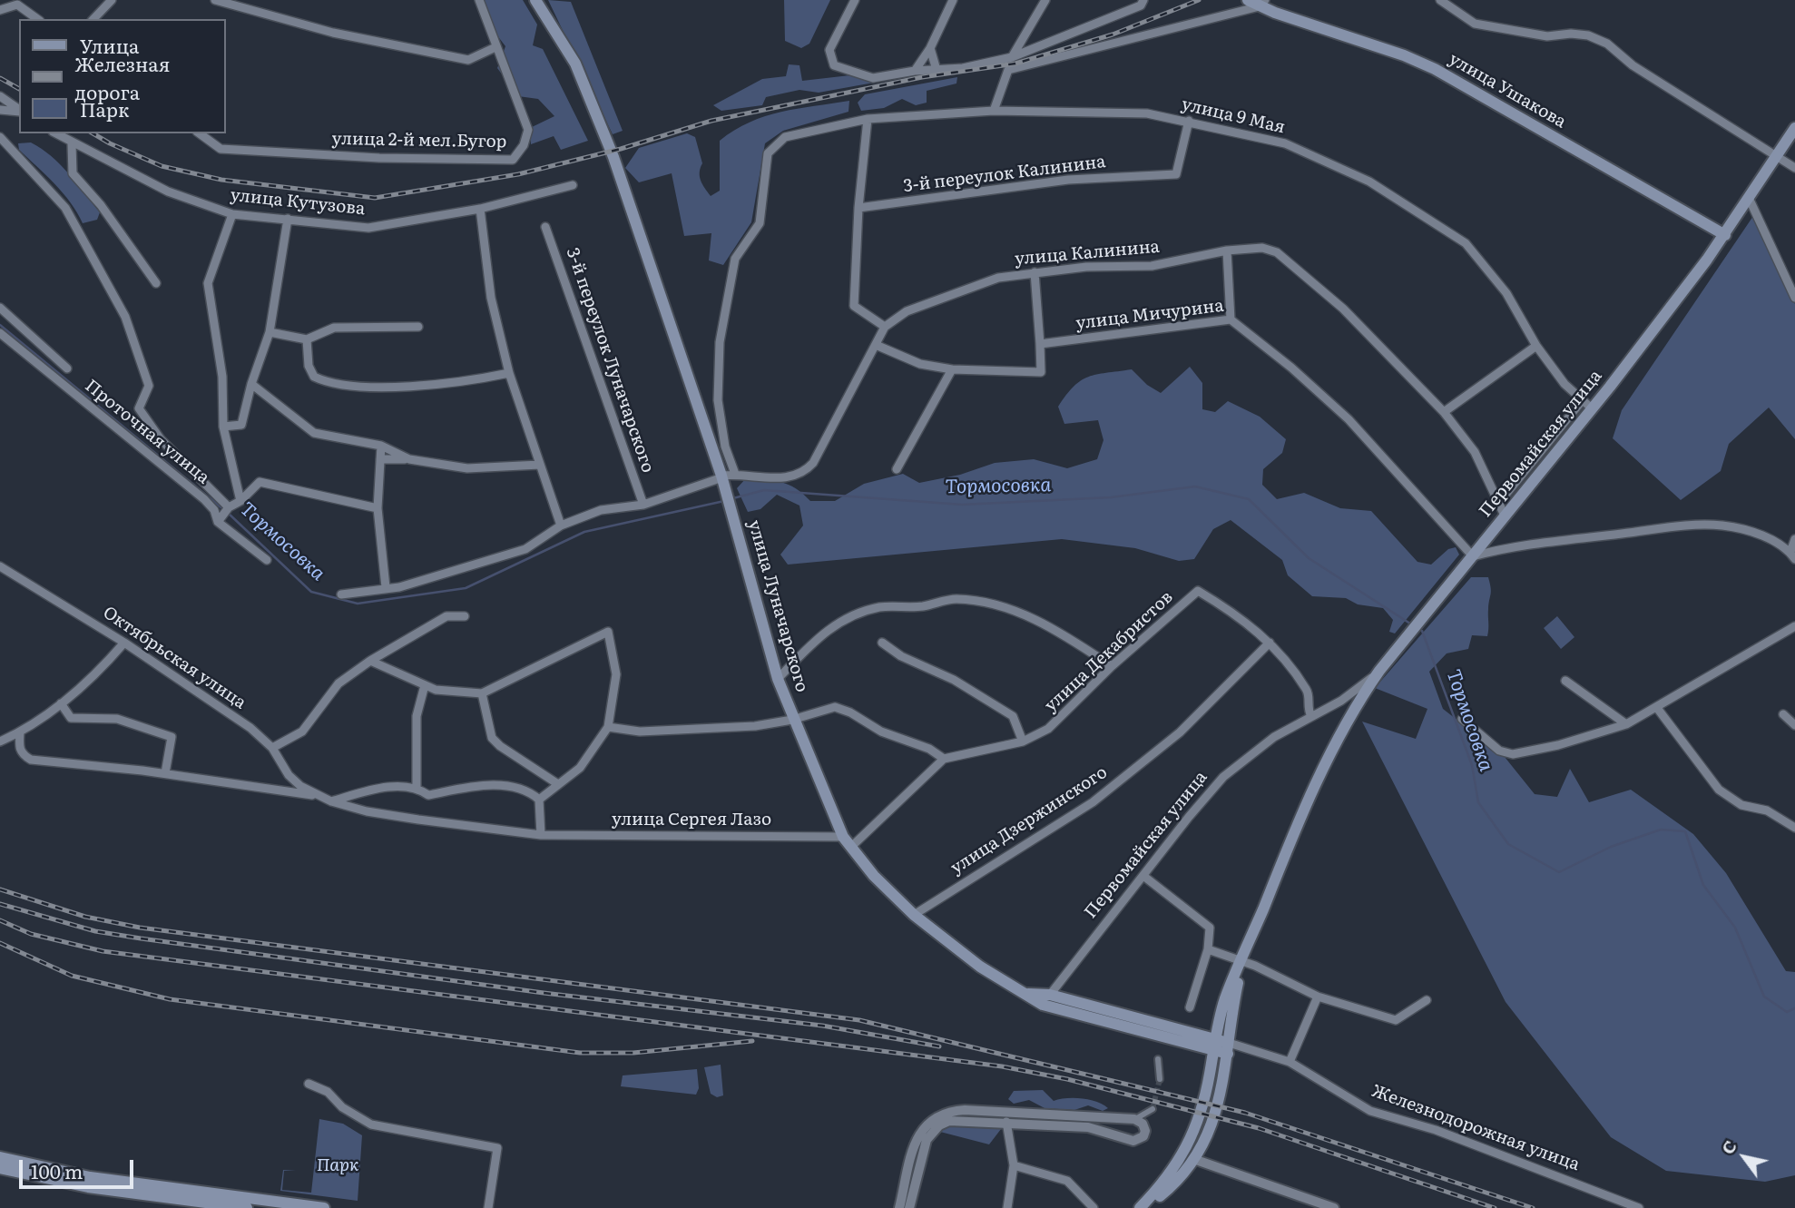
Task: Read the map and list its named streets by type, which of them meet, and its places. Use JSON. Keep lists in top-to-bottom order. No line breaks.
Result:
{"streets":{"main road":["улица Ушакова","Первомайская улица","улица Луначарского","Железнодорожная улица"],"street":["улица 9 Мая","улица 2-й мел.Бугор","3-й переулок Калинина","улица Кутузова","улица Калинина","улица Мичурина","3-й переулок Луначарского","Проточная улица","улица Декабристов","Октябрьская улица","улица Сергея Лазо","улица Дзержинского"]},"crossings":[["улица Ушакова","Первомайская улица"],["улица 9 Мая","3-й переулок Калинина"],["улица 9 Мая","Первомайская улица"],["улица Калинина","Первомайская улица"],["улица Мичурина","Первомайская улица"],["Первомайская улица","Железнодорожная улица"],["улица Луначарского","улица Сергея Лазо"],["улица Луначарского","улица Дзержинского"],["улица Луначарского","Железнодорожная улица"],["улица Декабристов","улица Дзержинского"],["Октябрьская улица","улица Сергея Лазо"]],"water":["Тормосовка"],"parks":["Парк"],"legend":["Улица","Железная дорога","Парк"],"scale_bar":"100 m","north":"top left"}
